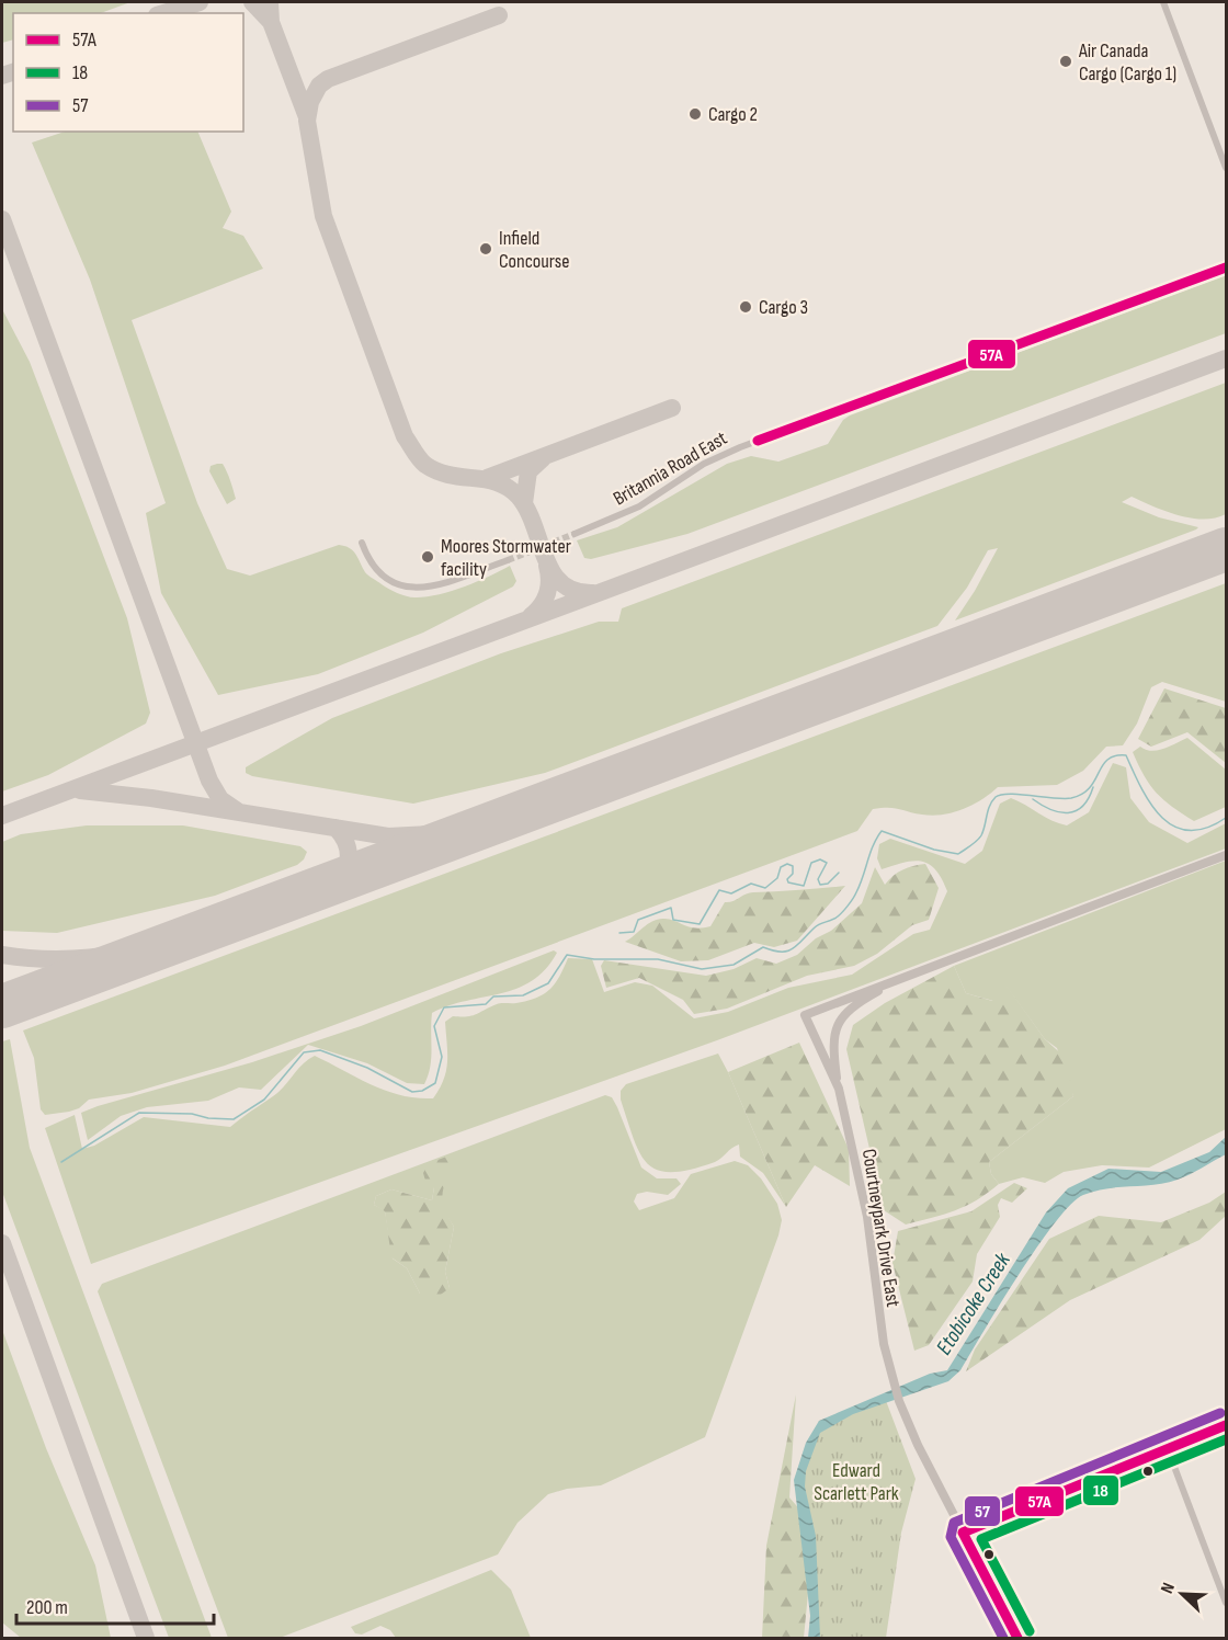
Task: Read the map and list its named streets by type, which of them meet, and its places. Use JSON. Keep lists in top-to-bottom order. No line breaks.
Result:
{"streets":{"street":["Britannia Road East","Courtneypark Drive East"]},"water":["Etobicoke Creek"],"parks":["Edward Scarlett Park"],"places":["Air Canada Cargo (Cargo 1)","Cargo 2","Infield Concourse","Cargo 3","Moores Stormwater facility"],"lines":["transit line 57A","transit line 57","transit line 18"],"legend":["57A","18","57"],"scale_bar":"200 m","north":"top left"}
